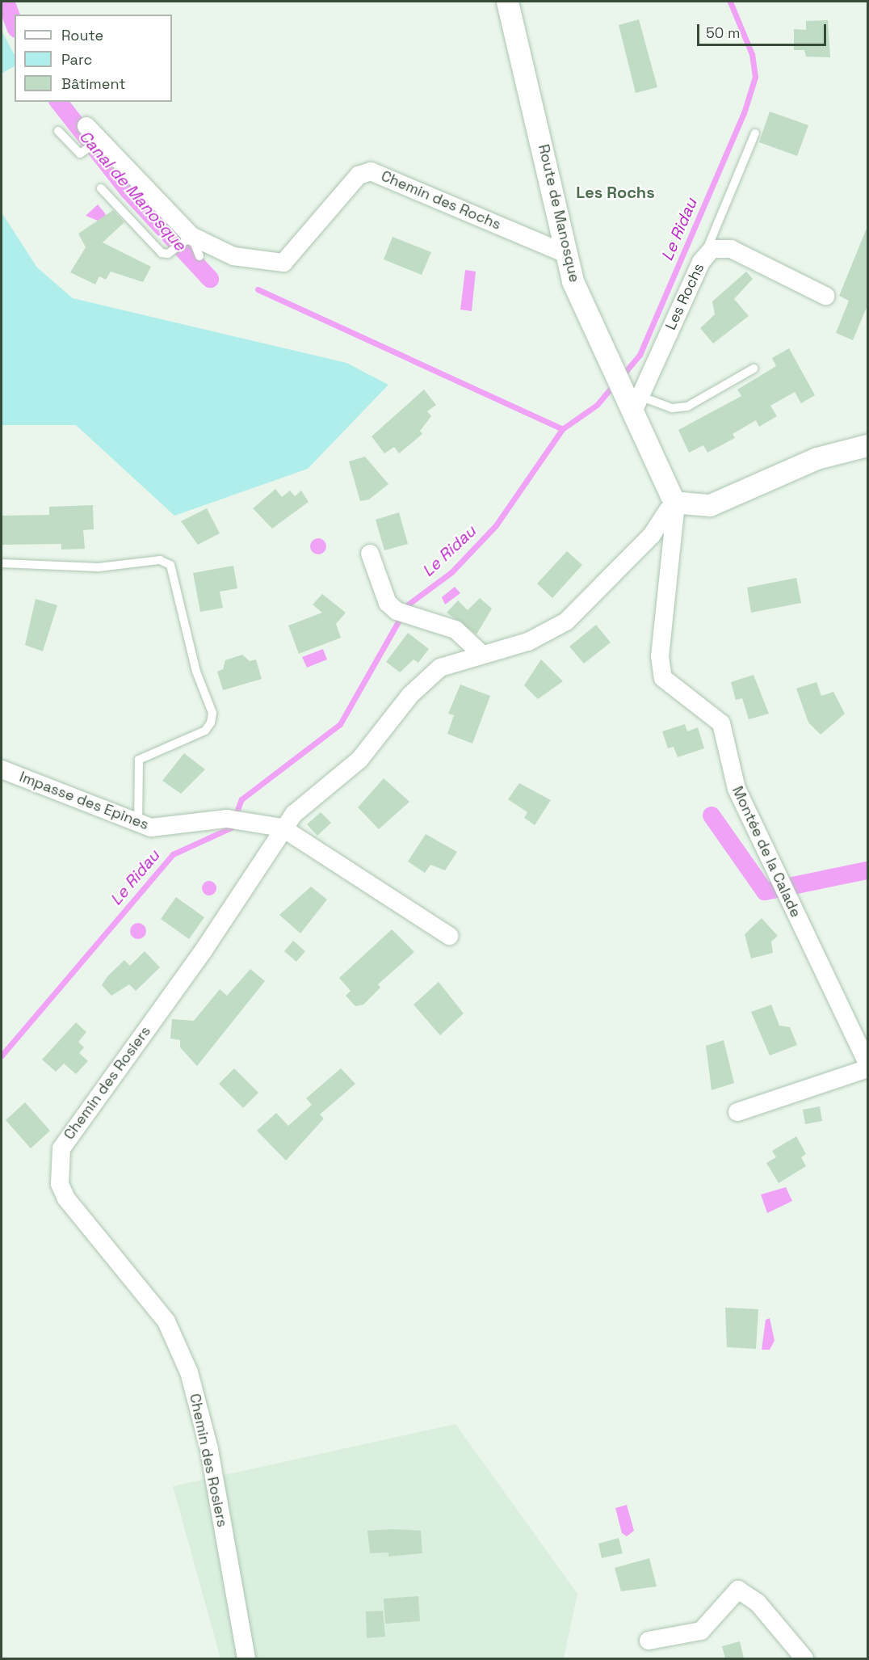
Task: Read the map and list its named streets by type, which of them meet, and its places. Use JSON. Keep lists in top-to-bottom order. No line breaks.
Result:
{"streets":{"street":["Chemin des Rochs","Route de Manosque","Les Rochs","Impasse des Epines","Montée de la Calade","Chemin des Rosiers"]},"crossings":[["Chemin des Rochs","Route de Manosque"],["Route de Manosque","Les Rochs"],["Route de Manosque","Montée de la Calade"],["Route de Manosque","Chemin des Rosiers"],["Impasse des Epines","Chemin des Rosiers"],["Montée de la Calade","Chemin des Rosiers"]],"districts":["Les Rochs"],"water":["Canal de Manosque","Le Ridau"],"legend":["Route","Parc","Bâtiment"],"scale_bar":"50 m"}
